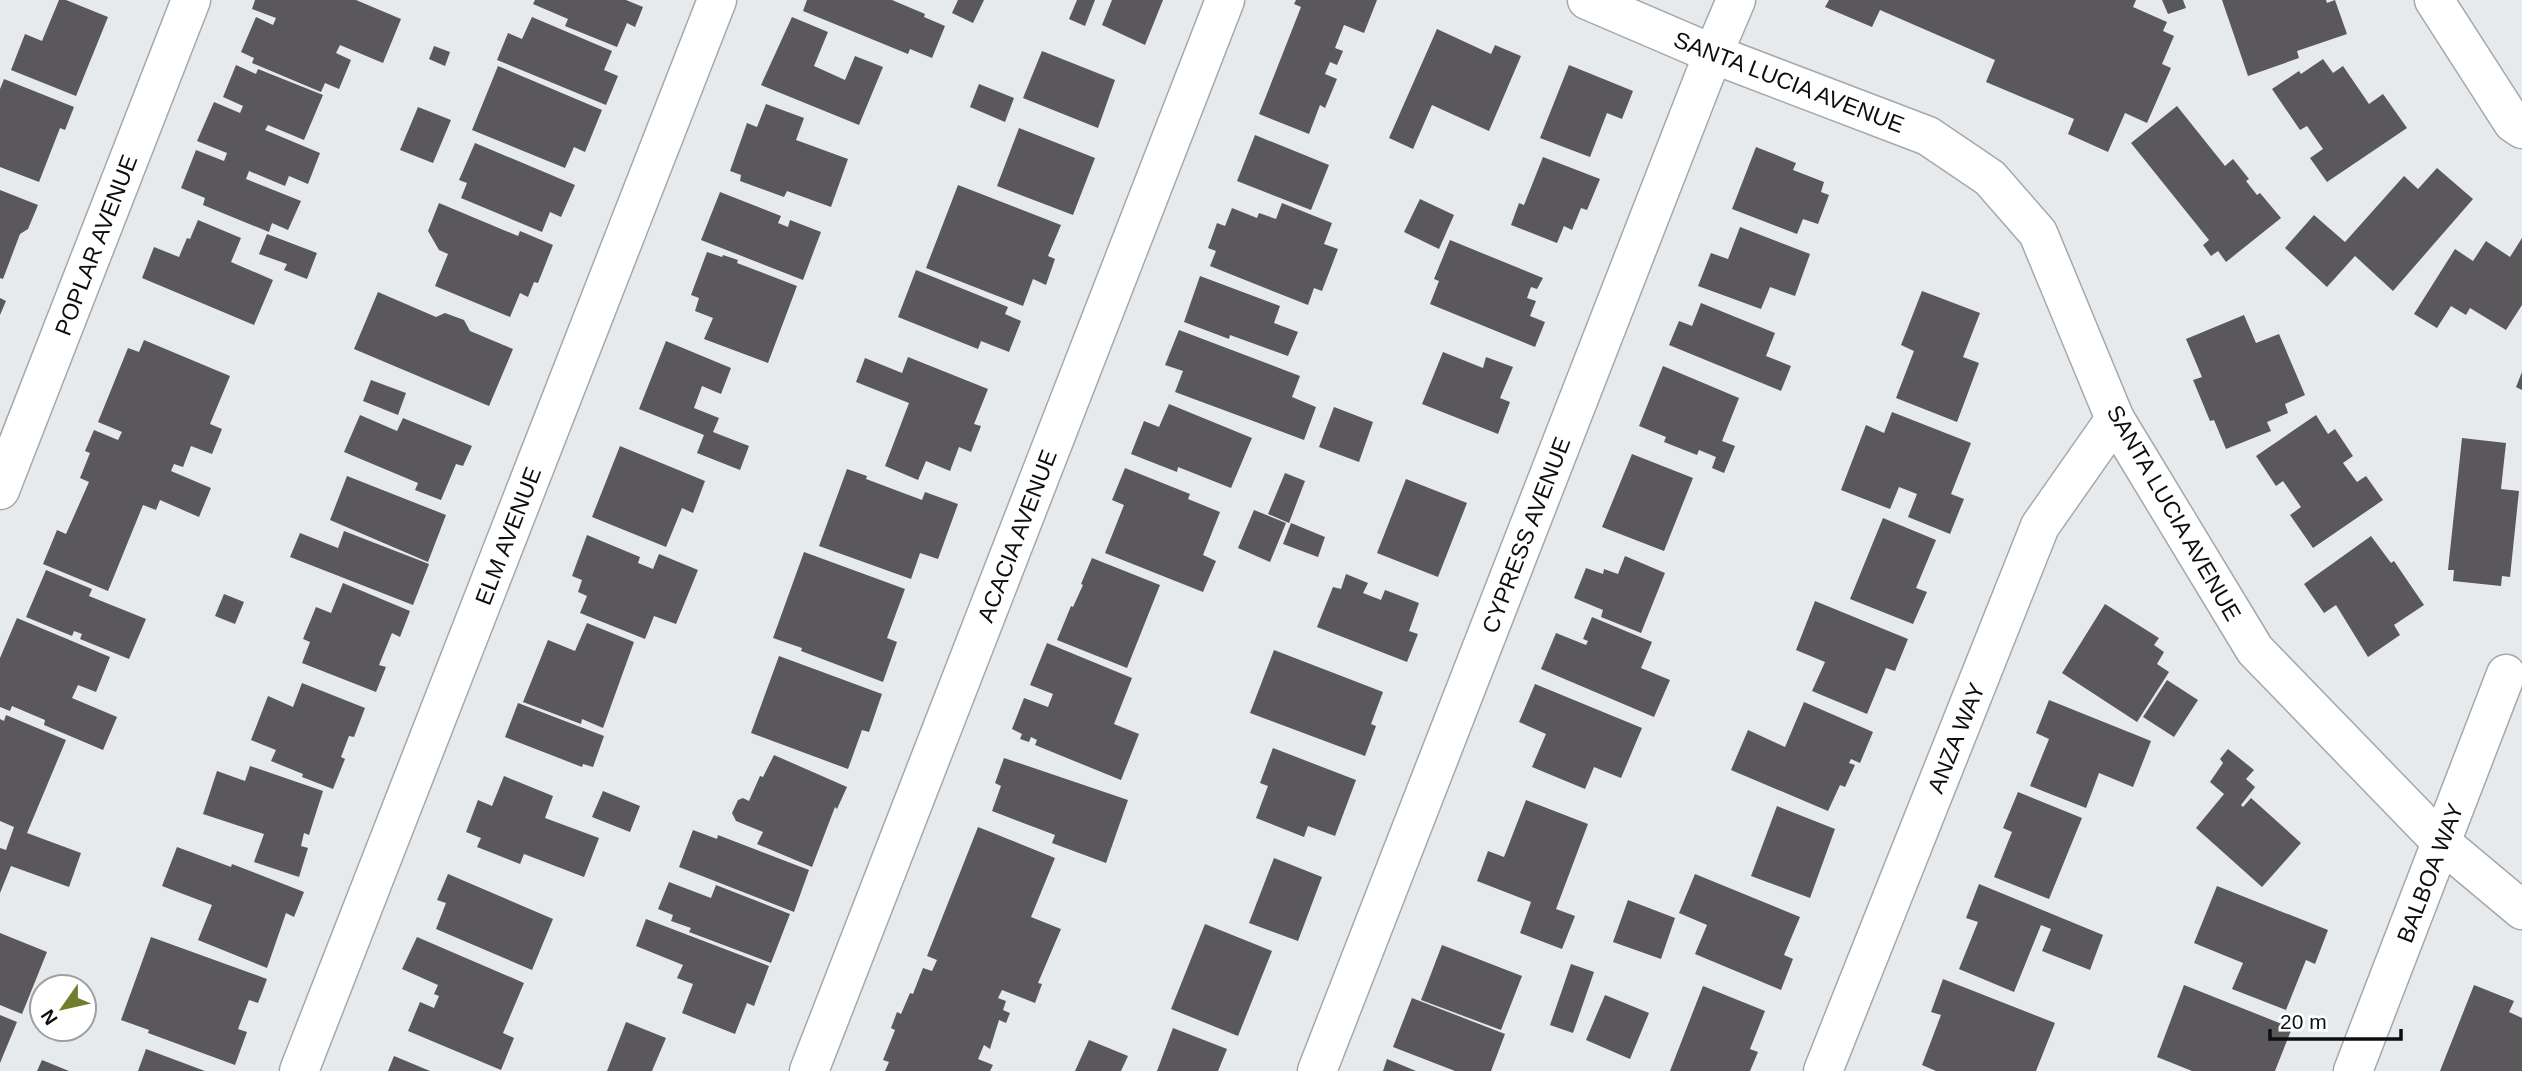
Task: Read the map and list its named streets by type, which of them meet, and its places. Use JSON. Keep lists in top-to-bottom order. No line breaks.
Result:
{"streets":{"street":["SANTA LUCIA AVENUE","POPLAR AVENUE","CYPRESS AVENUE","ELM AVENUE","ACACIA AVENUE","ANZA WAY","BALBOA WAY"]},"crossings":[["SANTA LUCIA AVENUE","CYPRESS AVENUE"],["SANTA LUCIA AVENUE","ANZA WAY"],["SANTA LUCIA AVENUE","BALBOA WAY"]],"scale_bar":"20 m","north":"bottom left"}
